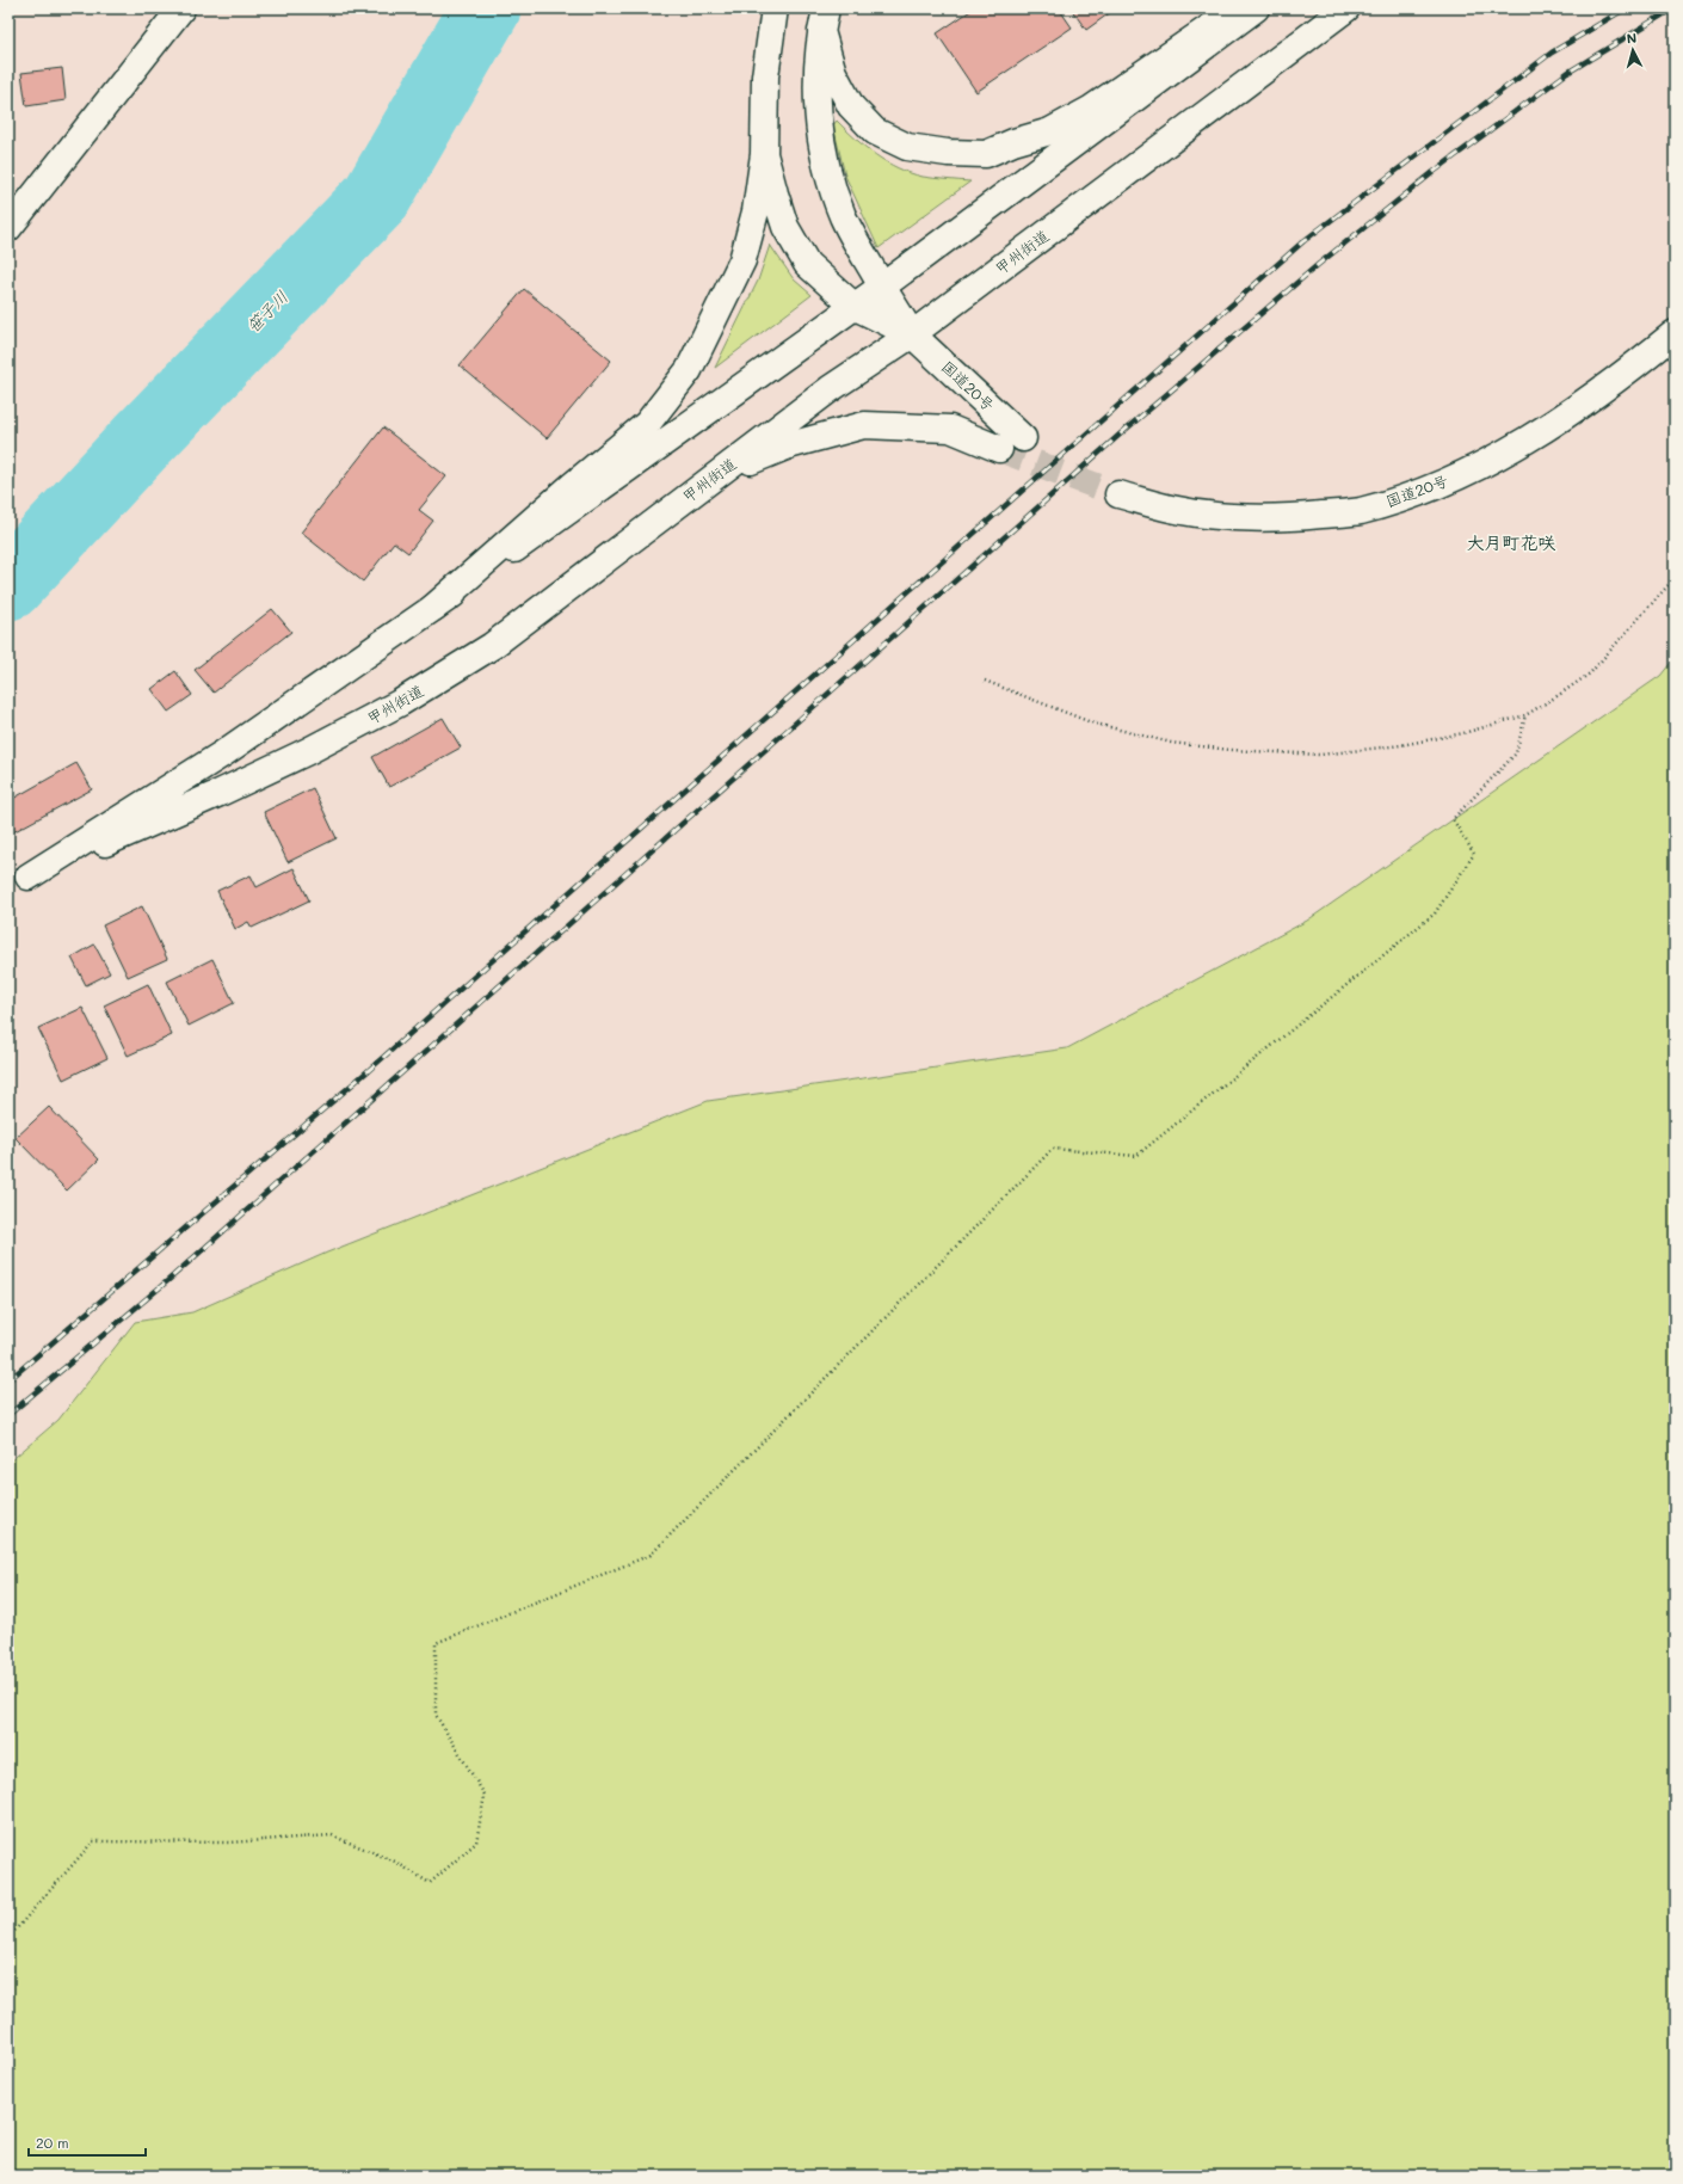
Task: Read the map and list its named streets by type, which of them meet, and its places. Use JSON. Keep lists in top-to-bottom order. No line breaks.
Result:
{"streets":{"main road":["甲州街道","国道20号"]},"crossings":[["甲州街道","国道20号"]],"districts":["大月町花咲"],"water":["笹子川"],"scale_bar":"20 m","north":"top"}
